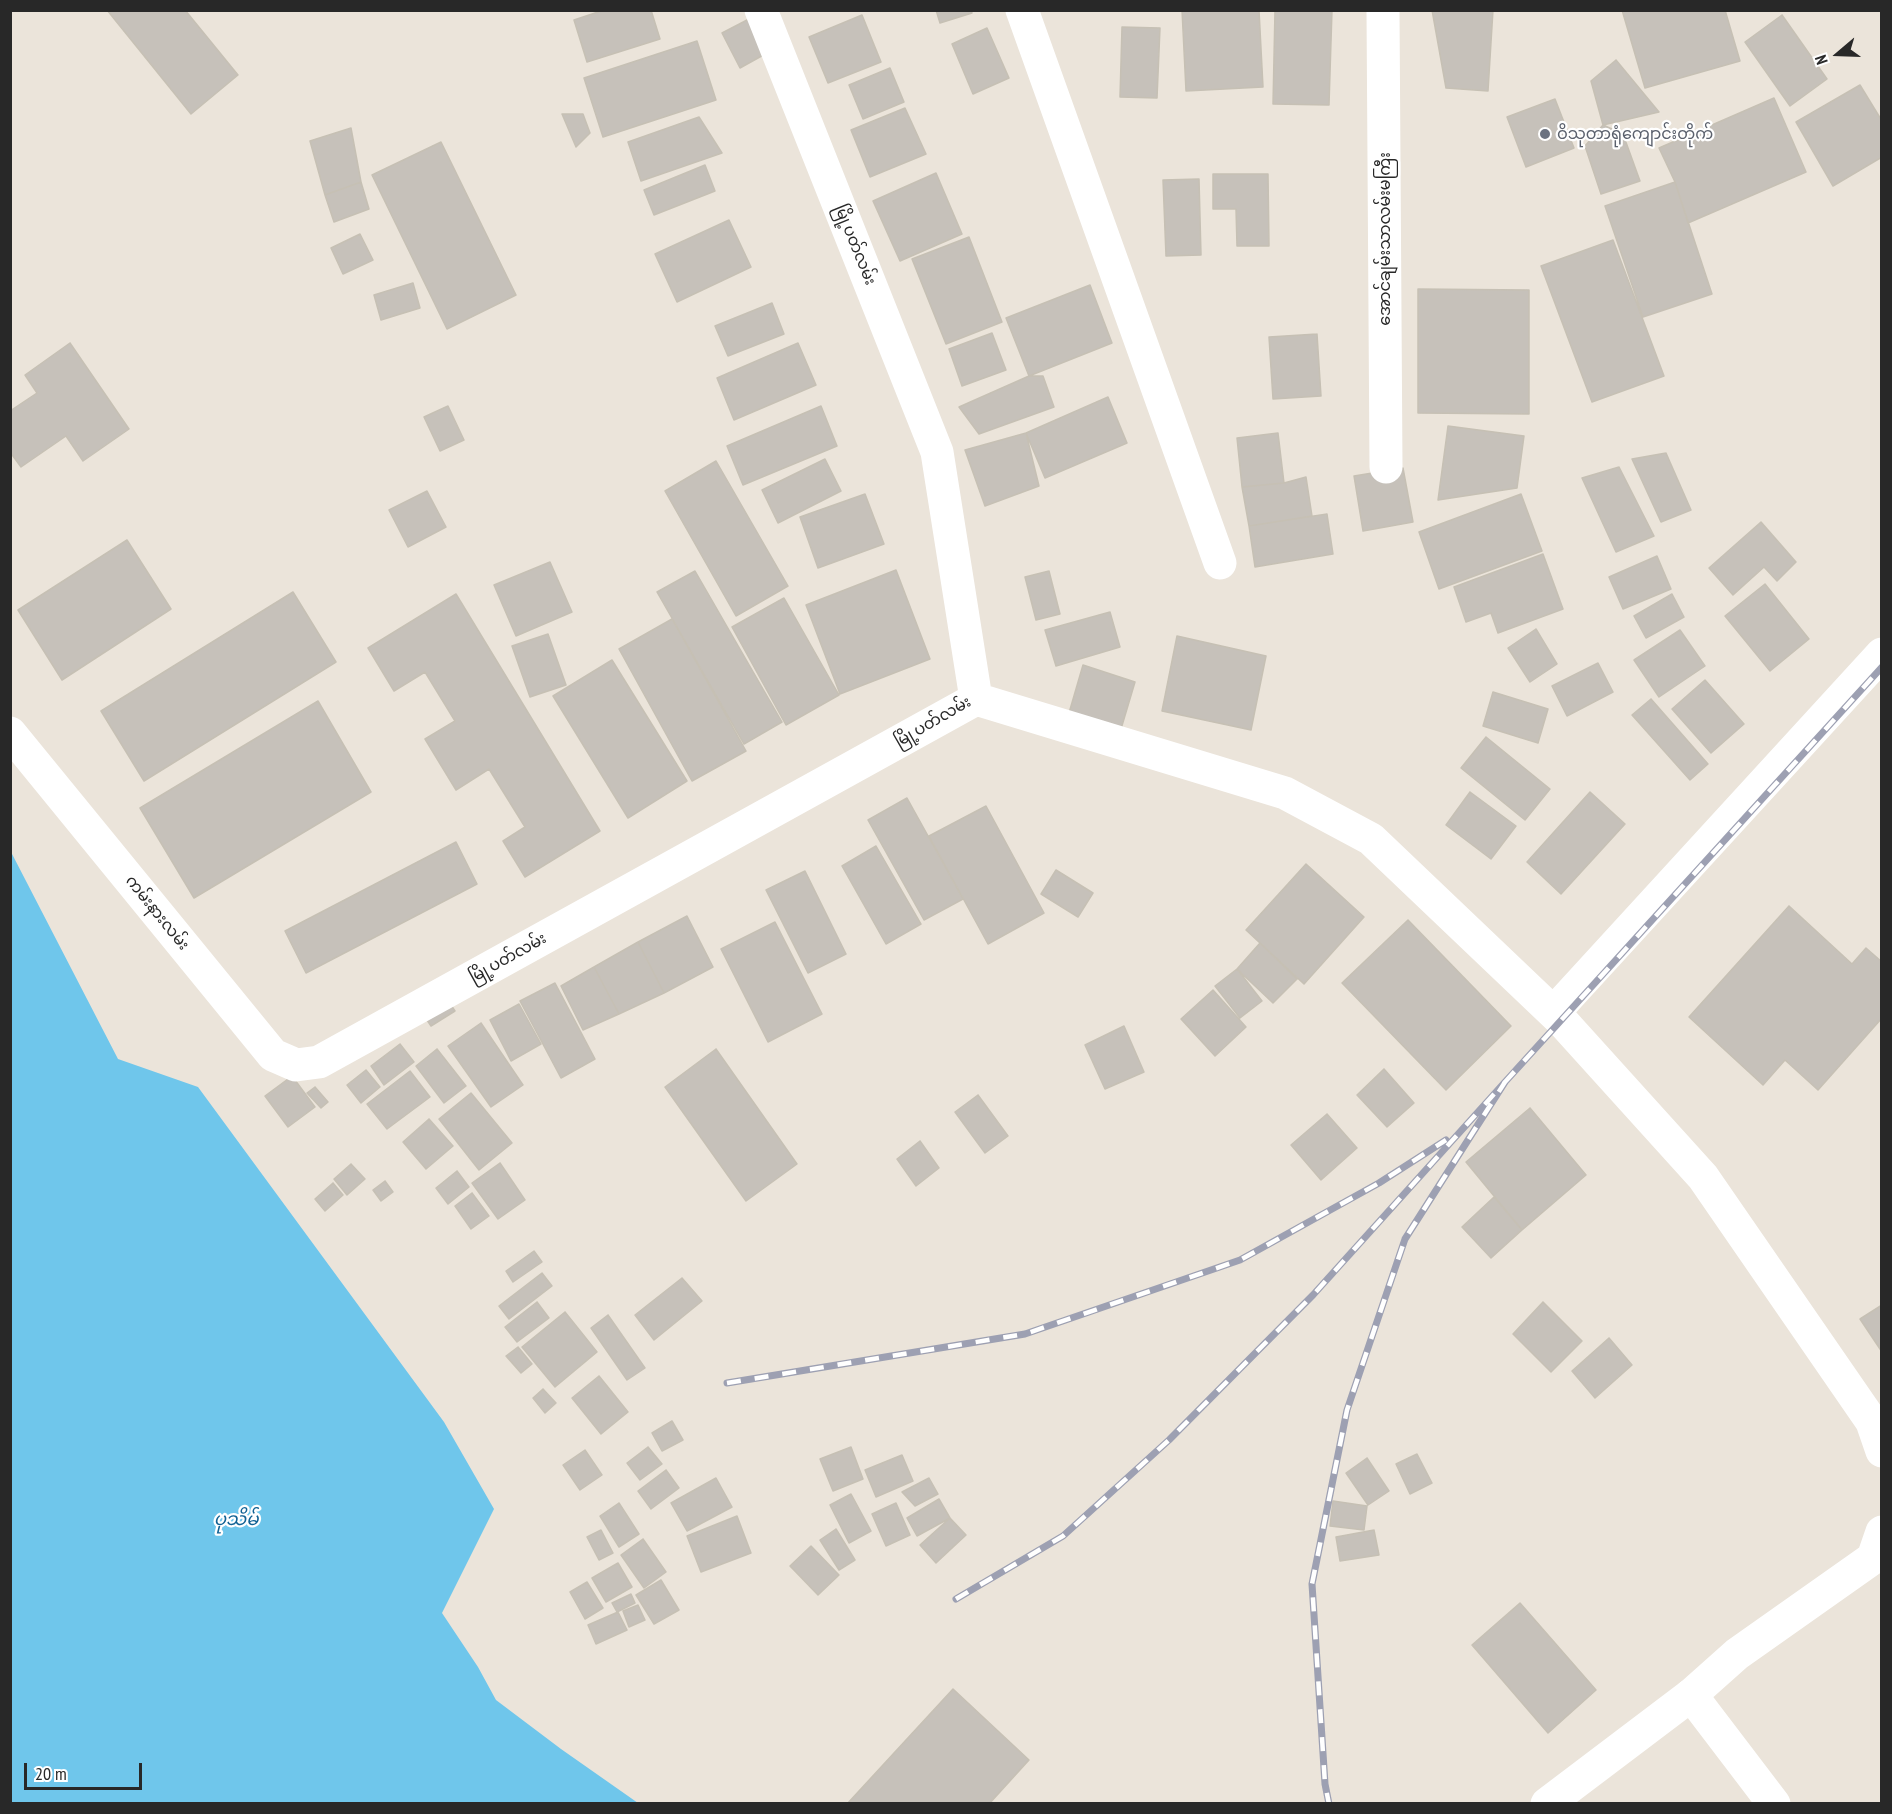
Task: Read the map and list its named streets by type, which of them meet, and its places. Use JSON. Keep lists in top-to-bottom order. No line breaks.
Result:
{"streets":{"street":["အောင်ချမ်းသာလမ်းမကြီး","မြို့ပတ်လမ်း","ကမ်းနားလမ်း"]},"crossings":[["မြို့ပတ်လမ်း","ကမ်းနားလမ်း"]],"water":["ပုသိမ်"],"places":["ဝိသုတာရုံကျောင်းတိုက်"],"scale_bar":"20 m","north":"left"}
